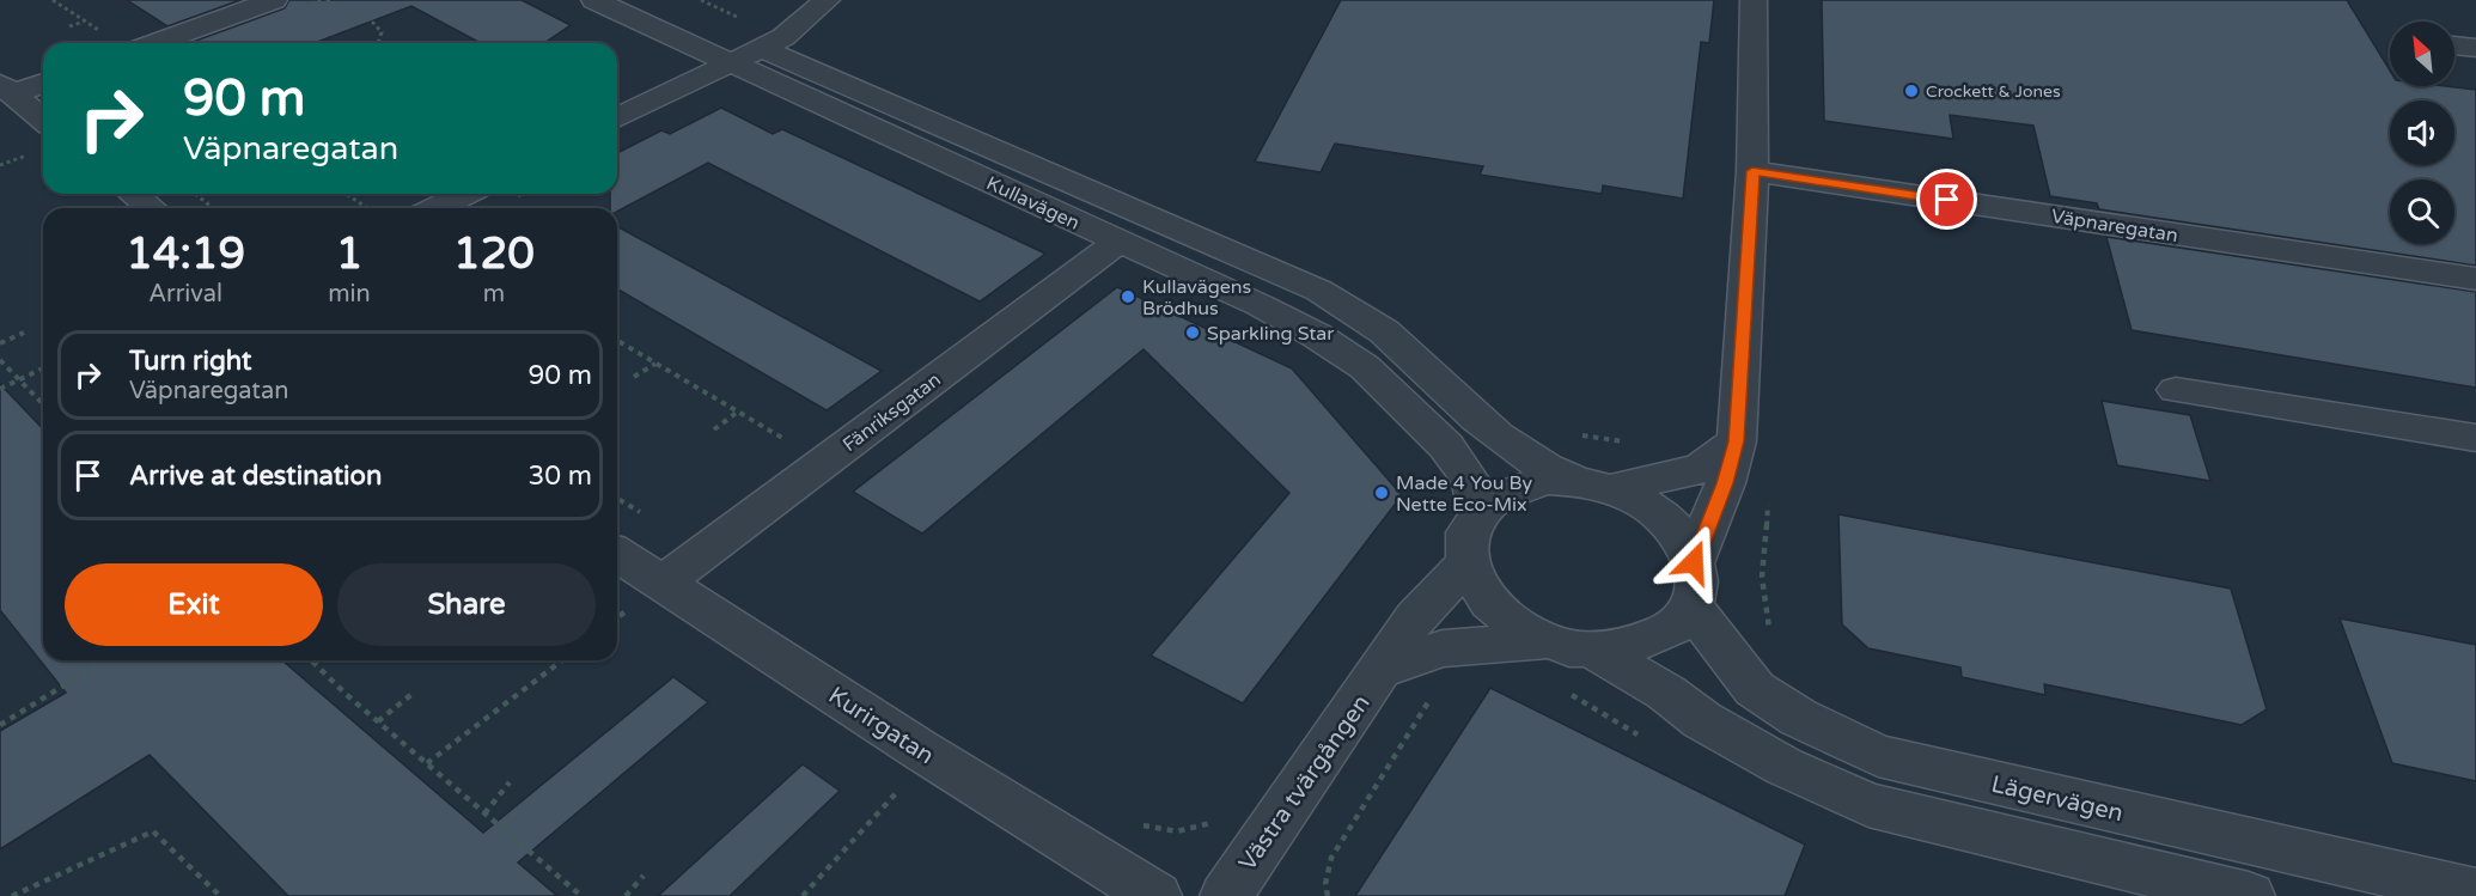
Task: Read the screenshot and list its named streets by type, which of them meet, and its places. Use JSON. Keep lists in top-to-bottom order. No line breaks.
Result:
{"streets":{"street":["Kullavägen","Väpnaregatan","Fänriksgatan","Kurirgatan","Västra tvärgången","Lägervägen"]},"crossings":[["Kullavägen","Fänriksgatan"],["Kullavägen","Västra tvärgången"],["Kullavägen","Lägervägen"],["Fänriksgatan","Kurirgatan"],["Västra tvärgången","Lägervägen"]],"places":["Crockett & Jones","Kullavägens Brödhus","Sparkling Star","Made 4 You By Nette Eco-Mix"],"north":"top left","page":{"turn":["90 m","Väpnaregatan"],"eta":["14:19","Arrival","1","min","120","m"],"list":[{"name":"Turn right","note":"Väpnaregatan","value":"90 m"},{"name":"Arrive at destination","value":"30 m"}],"buttons":["Exit","Share"]}}
